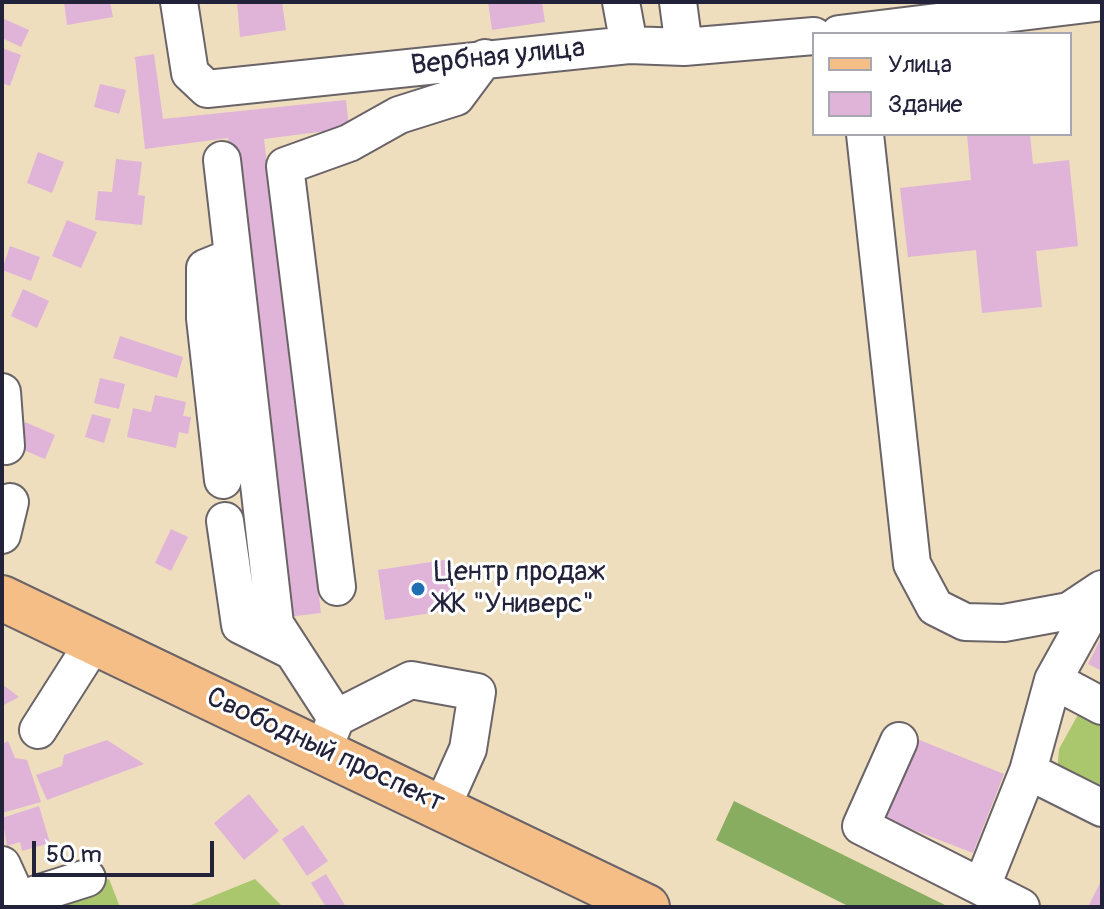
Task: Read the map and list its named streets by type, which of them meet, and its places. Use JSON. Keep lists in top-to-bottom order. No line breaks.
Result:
{"streets":{"main road":["Свободный проспект"],"street":["Вербная улица"]},"places":["Центр продаж ЖК \"Универс\""],"legend":["Улица","Здание"],"scale_bar":"50 m"}
